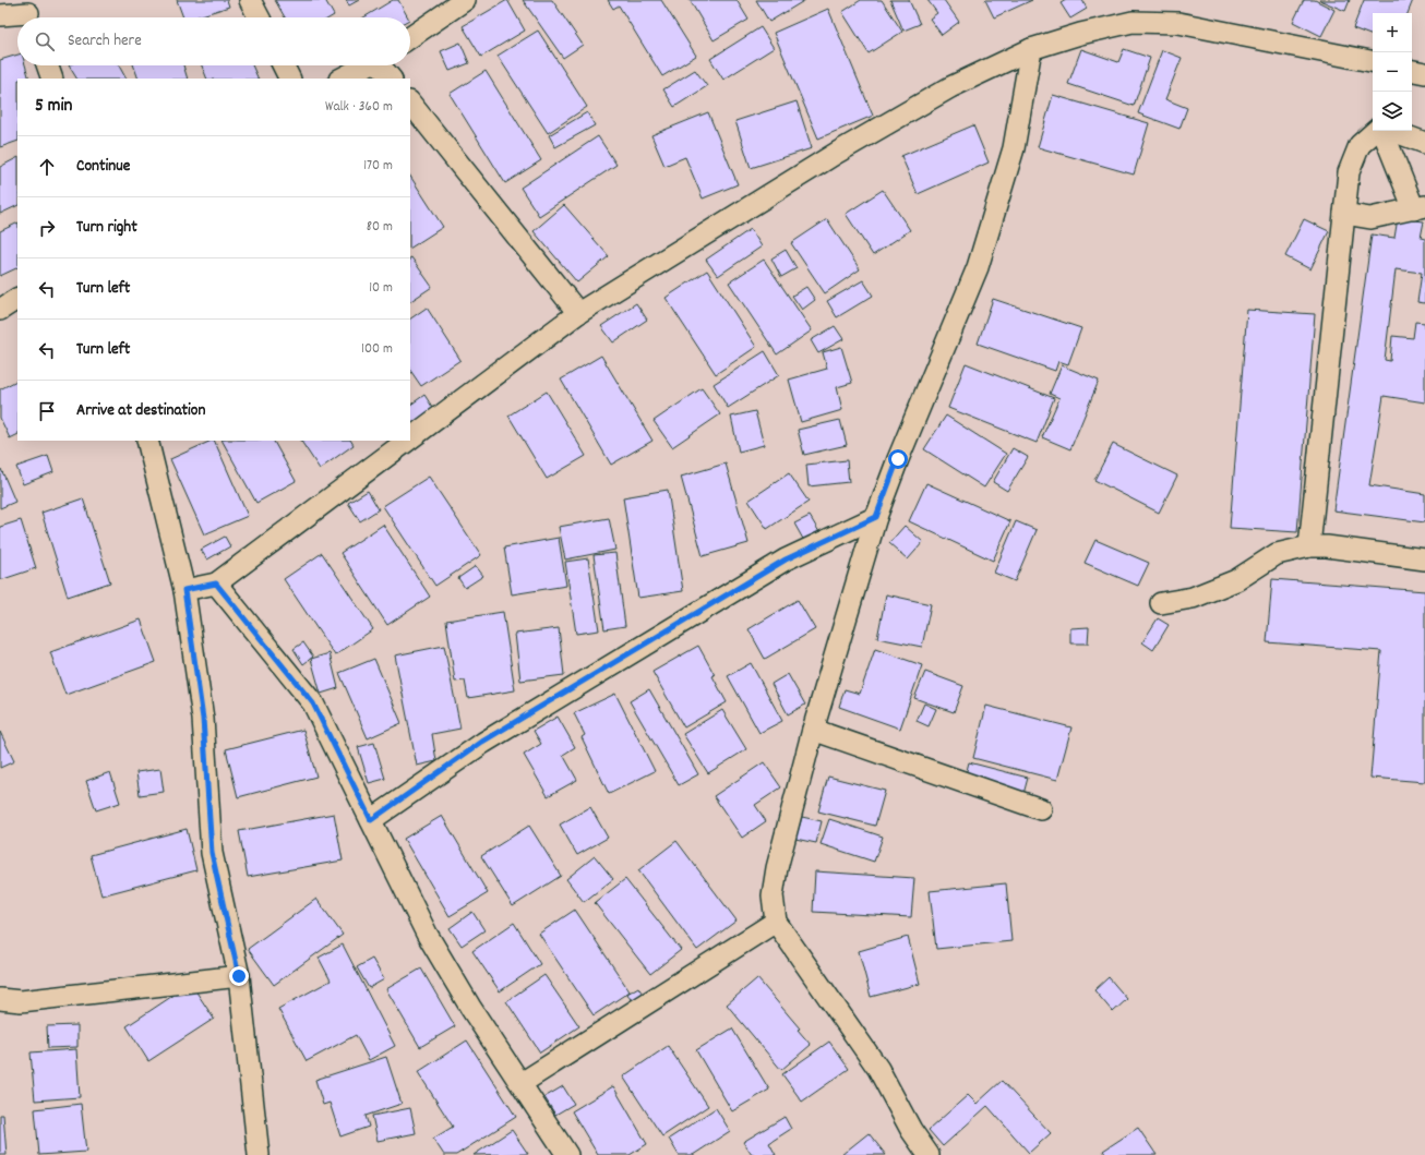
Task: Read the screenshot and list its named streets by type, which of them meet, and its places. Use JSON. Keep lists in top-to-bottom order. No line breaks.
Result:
{"page":{"map_buttons":["+","−"],"search":"Search here","heading":["5 min","Walk · 360 m"],"list":[["Continue","170 m"],["Turn right","80 m"],["Turn left","10 m"],["Turn left","100 m"],"Arrive at destination"]}}
